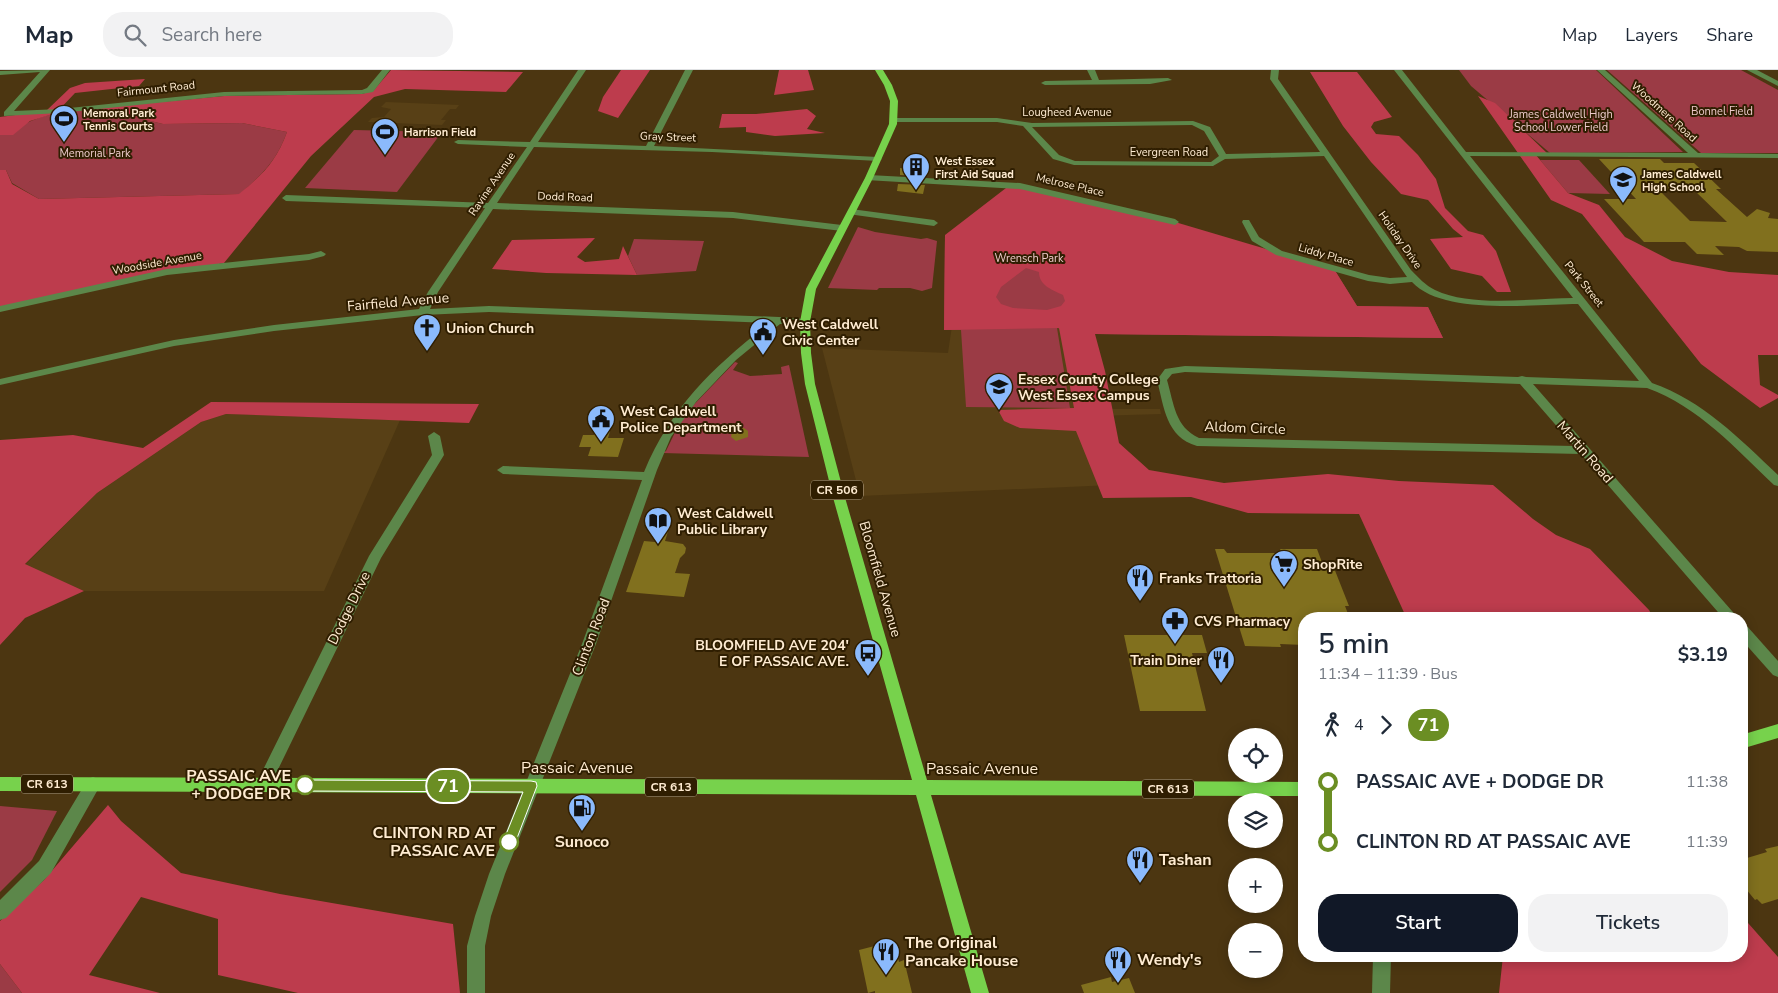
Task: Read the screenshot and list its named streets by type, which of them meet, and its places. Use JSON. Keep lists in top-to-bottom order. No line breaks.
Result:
{"streets":{"main road":["CR 506","Bloomfield Avenue","Passaic Avenue","CR 613"],"street":["Fairmount Road","Lougheed Avenue","Woodmere Road","Gray Street","Evergreen Road","Ravine Avenue","Melrose Place","Dodd Road","Holiday Drive","Liddy Place","Woodside Avenue","Park Street","Fairfield Avenue","Aldom Circle","Martin Road","Dodge Drive","Clinton Road"]},"crossings":[["Lougheed Avenue","Evergreen Road"],["Lougheed Avenue","Bloomfield Avenue"],["Gray Street","Ravine Avenue"],["Gray Street","Bloomfield Avenue"],["Evergreen Road","Holiday Drive"],["Ravine Avenue","Dodd Road"],["Ravine Avenue","Fairfield Avenue"],["Melrose Place","Bloomfield Avenue"],["Dodd Road","Bloomfield Avenue"],["Holiday Drive","Liddy Place"],["Holiday Drive","Park Street"],["Fairfield Avenue","Bloomfield Avenue"],["Fairfield Avenue","Clinton Road"],["Aldom Circle","Martin Road"],["Bloomfield Avenue","Passaic Avenue"],["Dodge Drive","Passaic Avenue"],["Clinton Road","Passaic Avenue"]],"parks":["Bonnel Field","James Caldwell High School Lower Field","Memorial Park","Wrensch Park"],"places":{"sports":["Memoral Park Tennis Courts","Harrison Field"],"building":["West Essex First Aid Squad"],"school or university":["James Caldwell High School","Essex County College West Essex Campus"],"church":["Union Church"],"public building":["West Caldwell Civic Center","West Caldwell Police Department"],"library":["West Caldwell Public Library"],"supermarket":["ShopRite"],"restaurant":["Franks Trattoria","Train Diner","Tashan","The Original Pancake House","Wendy's"],"pharmacy":["CVS Pharmacy"],"bus stop":["BLOOMFIELD AVE 204' E OF PASSAIC AVE."],"other":["PASSAIC AVE + DODGE DR","CLINTON RD AT PASSAIC AVE"],"fuel station":["Sunoco"]},"lines":["bus line 71"],"page":{"header":"Map","search":"Search here","nav":["Map","Layers","Share"],"on_map":"71","heading":["5 min","11:34 – 11:39 · Bus","$3.19"],"legs":["4","71"],"map_buttons":["+","−"],"list":[{"name":"PASSAIC AVE + DODGE DR","value":"11:38"},{"name":"CLINTON RD AT PASSAIC AVE","value":"11:39"}],"buttons":["Start","Tickets"]}}
